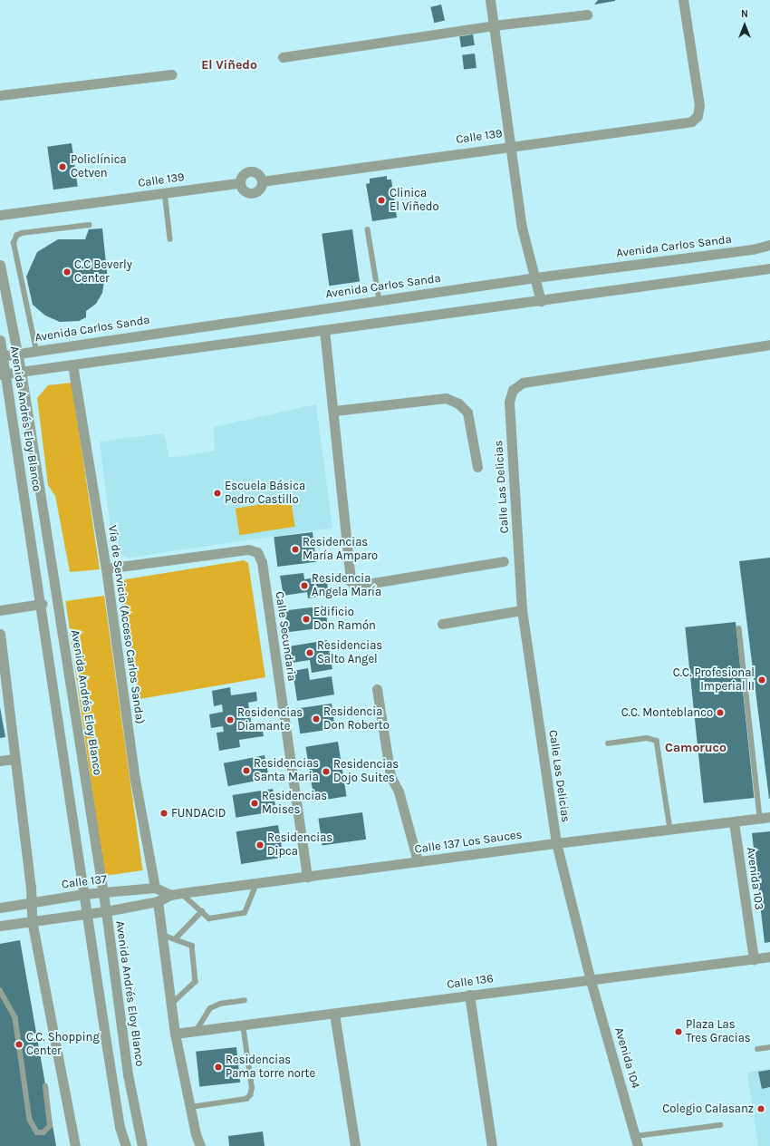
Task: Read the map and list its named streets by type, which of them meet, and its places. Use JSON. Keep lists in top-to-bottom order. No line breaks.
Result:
{"streets":{"street":["Calle 139","Avenida Carlos Sanda","Avenida Andrés Eloy Blanco","Calle Las Delicias","Vía de Servicio (Acceso Carlos Sanda)","Calle Secundaria","Calle 137 Los Sauces","Avenida 103","Calle 137","Calle 136","Avenida 104"]},"crossings":[["Avenida Carlos Sanda","Avenida Andrés Eloy Blanco"],["Avenida Andrés Eloy Blanco","Calle 137"],["Calle Las Delicias","Calle 137 Los Sauces"],["Calle Las Delicias","Calle 136"],["Calle Las Delicias","Avenida 104"],["Vía de Servicio (Acceso Carlos Sanda)","Calle Secundaria"],["Vía de Servicio (Acceso Carlos Sanda)","Calle 137"],["Calle Secundaria","Calle 137 Los Sauces"],["Calle 137 Los Sauces","Avenida 103"],["Calle 137 Los Sauces","Calle 137"],["Avenida 103","Calle 136"],["Calle 136","Avenida 104"]],"districts":["El Viñedo","Camoruco"],"places":["Policlínica Cetven","Clinica El Viñedo","C.C Beverly Center","Escuela Básica Pedro Castillo","Residencias María Amparo","Residencia Angela María","Edificio Don Ramón","Residencias Salto Angel","C.C. Profesional Imperial II","C.C. Monteblanco","Residencia Don Roberto","Residencias Diamante","Residencias Santa Maria","Residencias Dojo Suites","Residencias Moises","FUNDACID","Residencias Dipca","Plaza Las Tres Gracias","C.C. Shopping Center","Residencias Pama torre norte","Colegio Calasanz"],"north":"top"}
